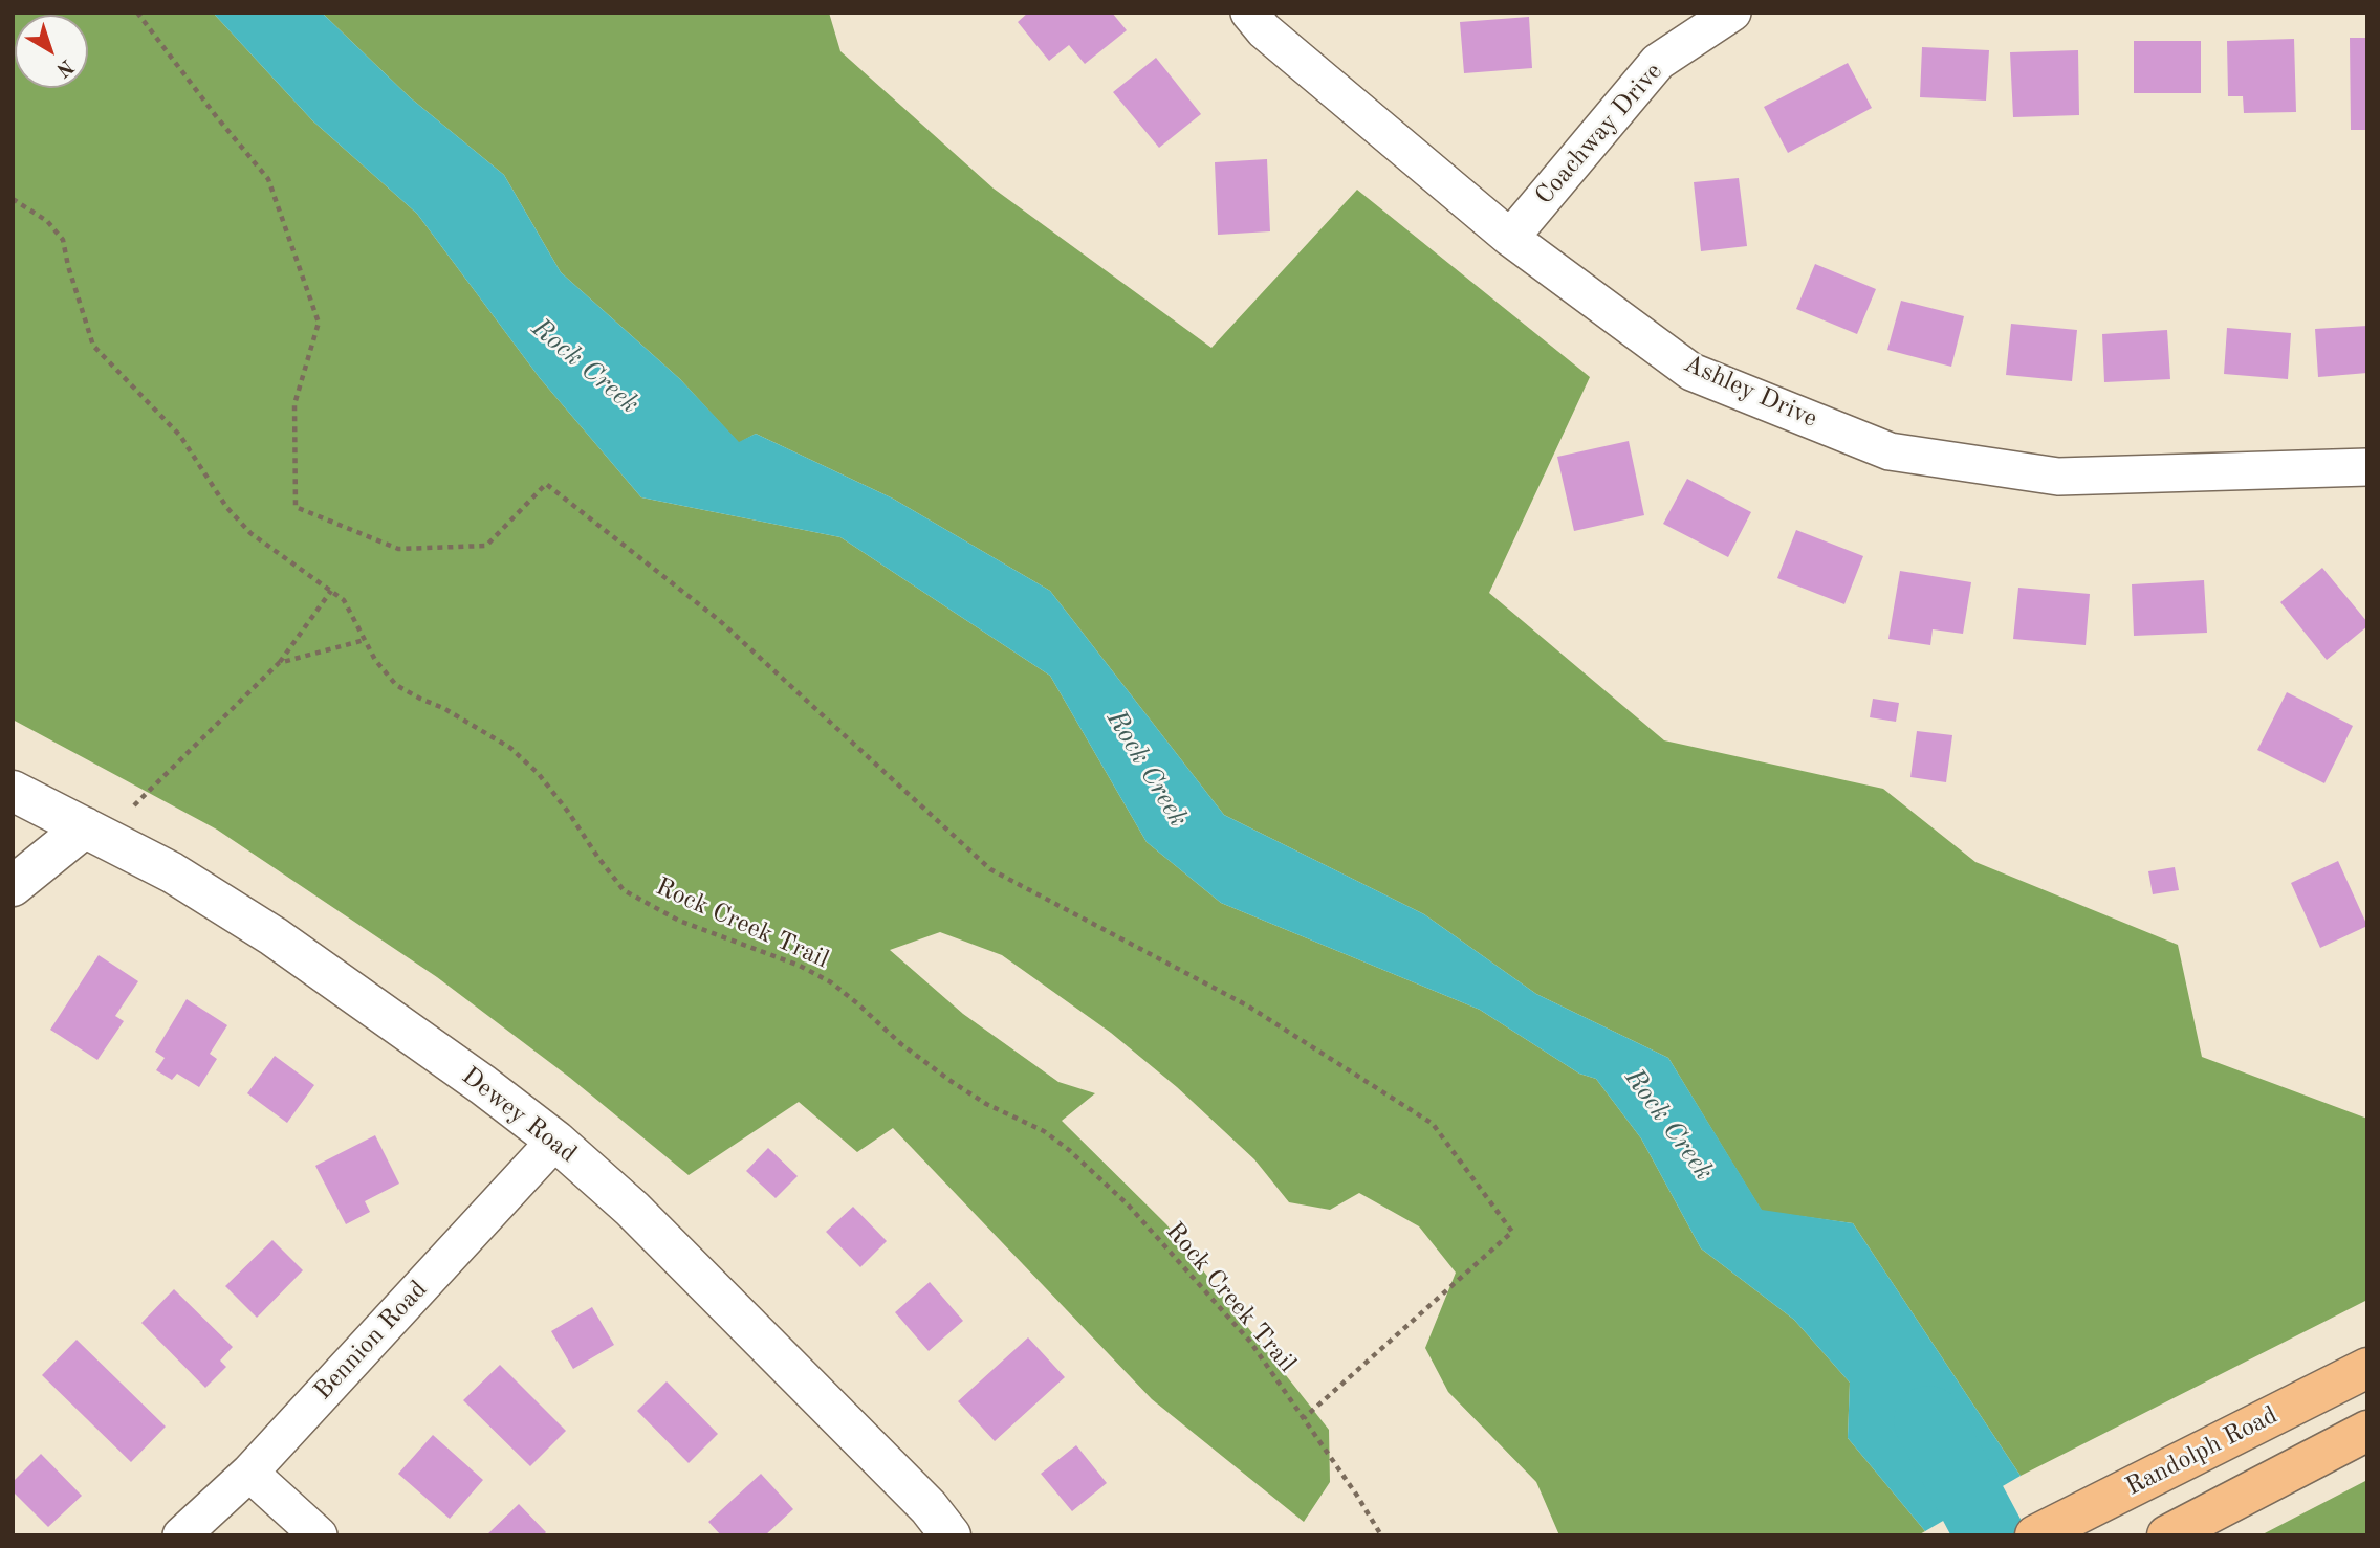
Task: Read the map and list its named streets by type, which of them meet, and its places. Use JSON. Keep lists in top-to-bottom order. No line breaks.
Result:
{"streets":{"main road":["Randolph Road"],"street":["Coachway Drive","Ashley Drive","Dewey Road","Bennion Road"],"path":["Rock Creek Trail"]},"crossings":[["Coachway Drive","Ashley Drive"],["Dewey Road","Bennion Road"]],"water":["Rock Creek"],"north":"bottom right"}
